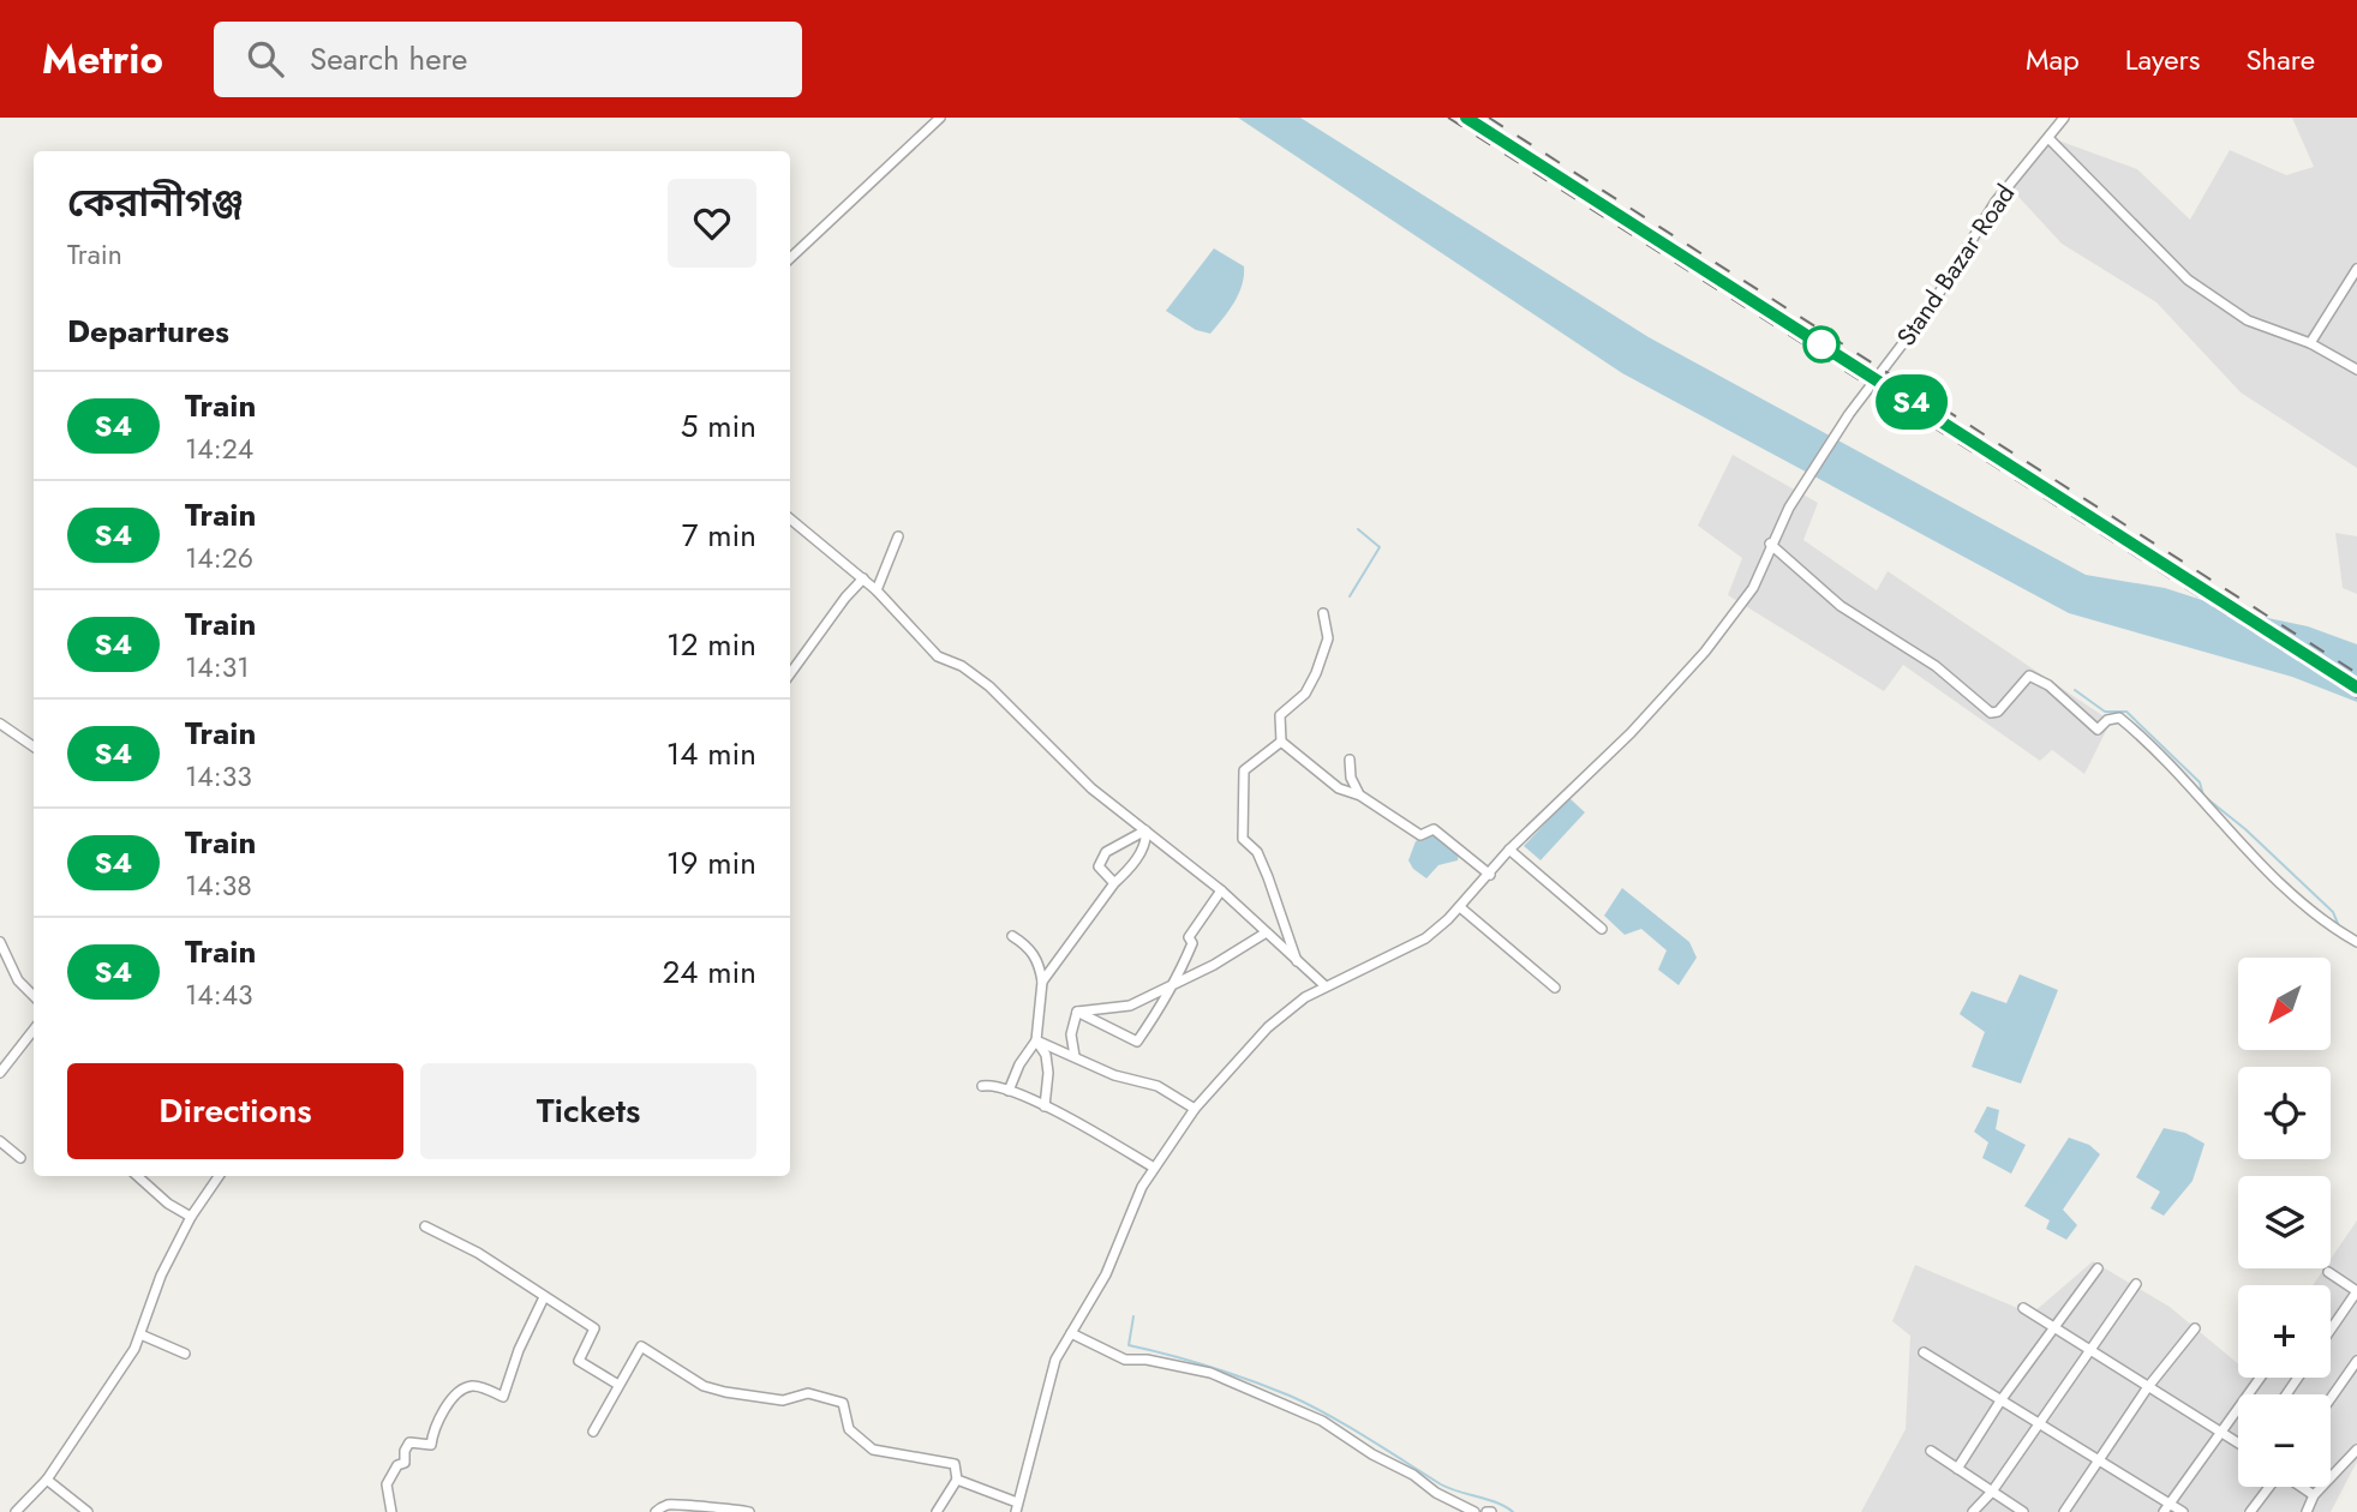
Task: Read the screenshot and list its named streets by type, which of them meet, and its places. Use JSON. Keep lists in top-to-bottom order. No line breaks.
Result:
{"streets":{"street":["Stand Bazar Road"]},"north":"bottom left","page":{"header":"Metrio","search":"Search here","nav":["Map","Layers","Share"],"on_map":"S4","heading":[["কেরানীগঞ্জ","Train"],"Departures"],"list":[{"mark":"S4","name":"Train","note":"14:24","value":"5 min"},{"mark":"S4","name":"Train","note":"14:26","value":"7 min"},{"mark":"S4","name":"Train","note":"14:31","value":"12 min"},{"mark":"S4","name":"Train","note":"14:33","value":"14 min"},{"mark":"S4","name":"Train","note":"14:38","value":"19 min"},{"mark":"S4","name":"Train","note":"14:43","value":"24 min"}],"map_buttons":["+","−"],"buttons":["Directions","Tickets"]}}
